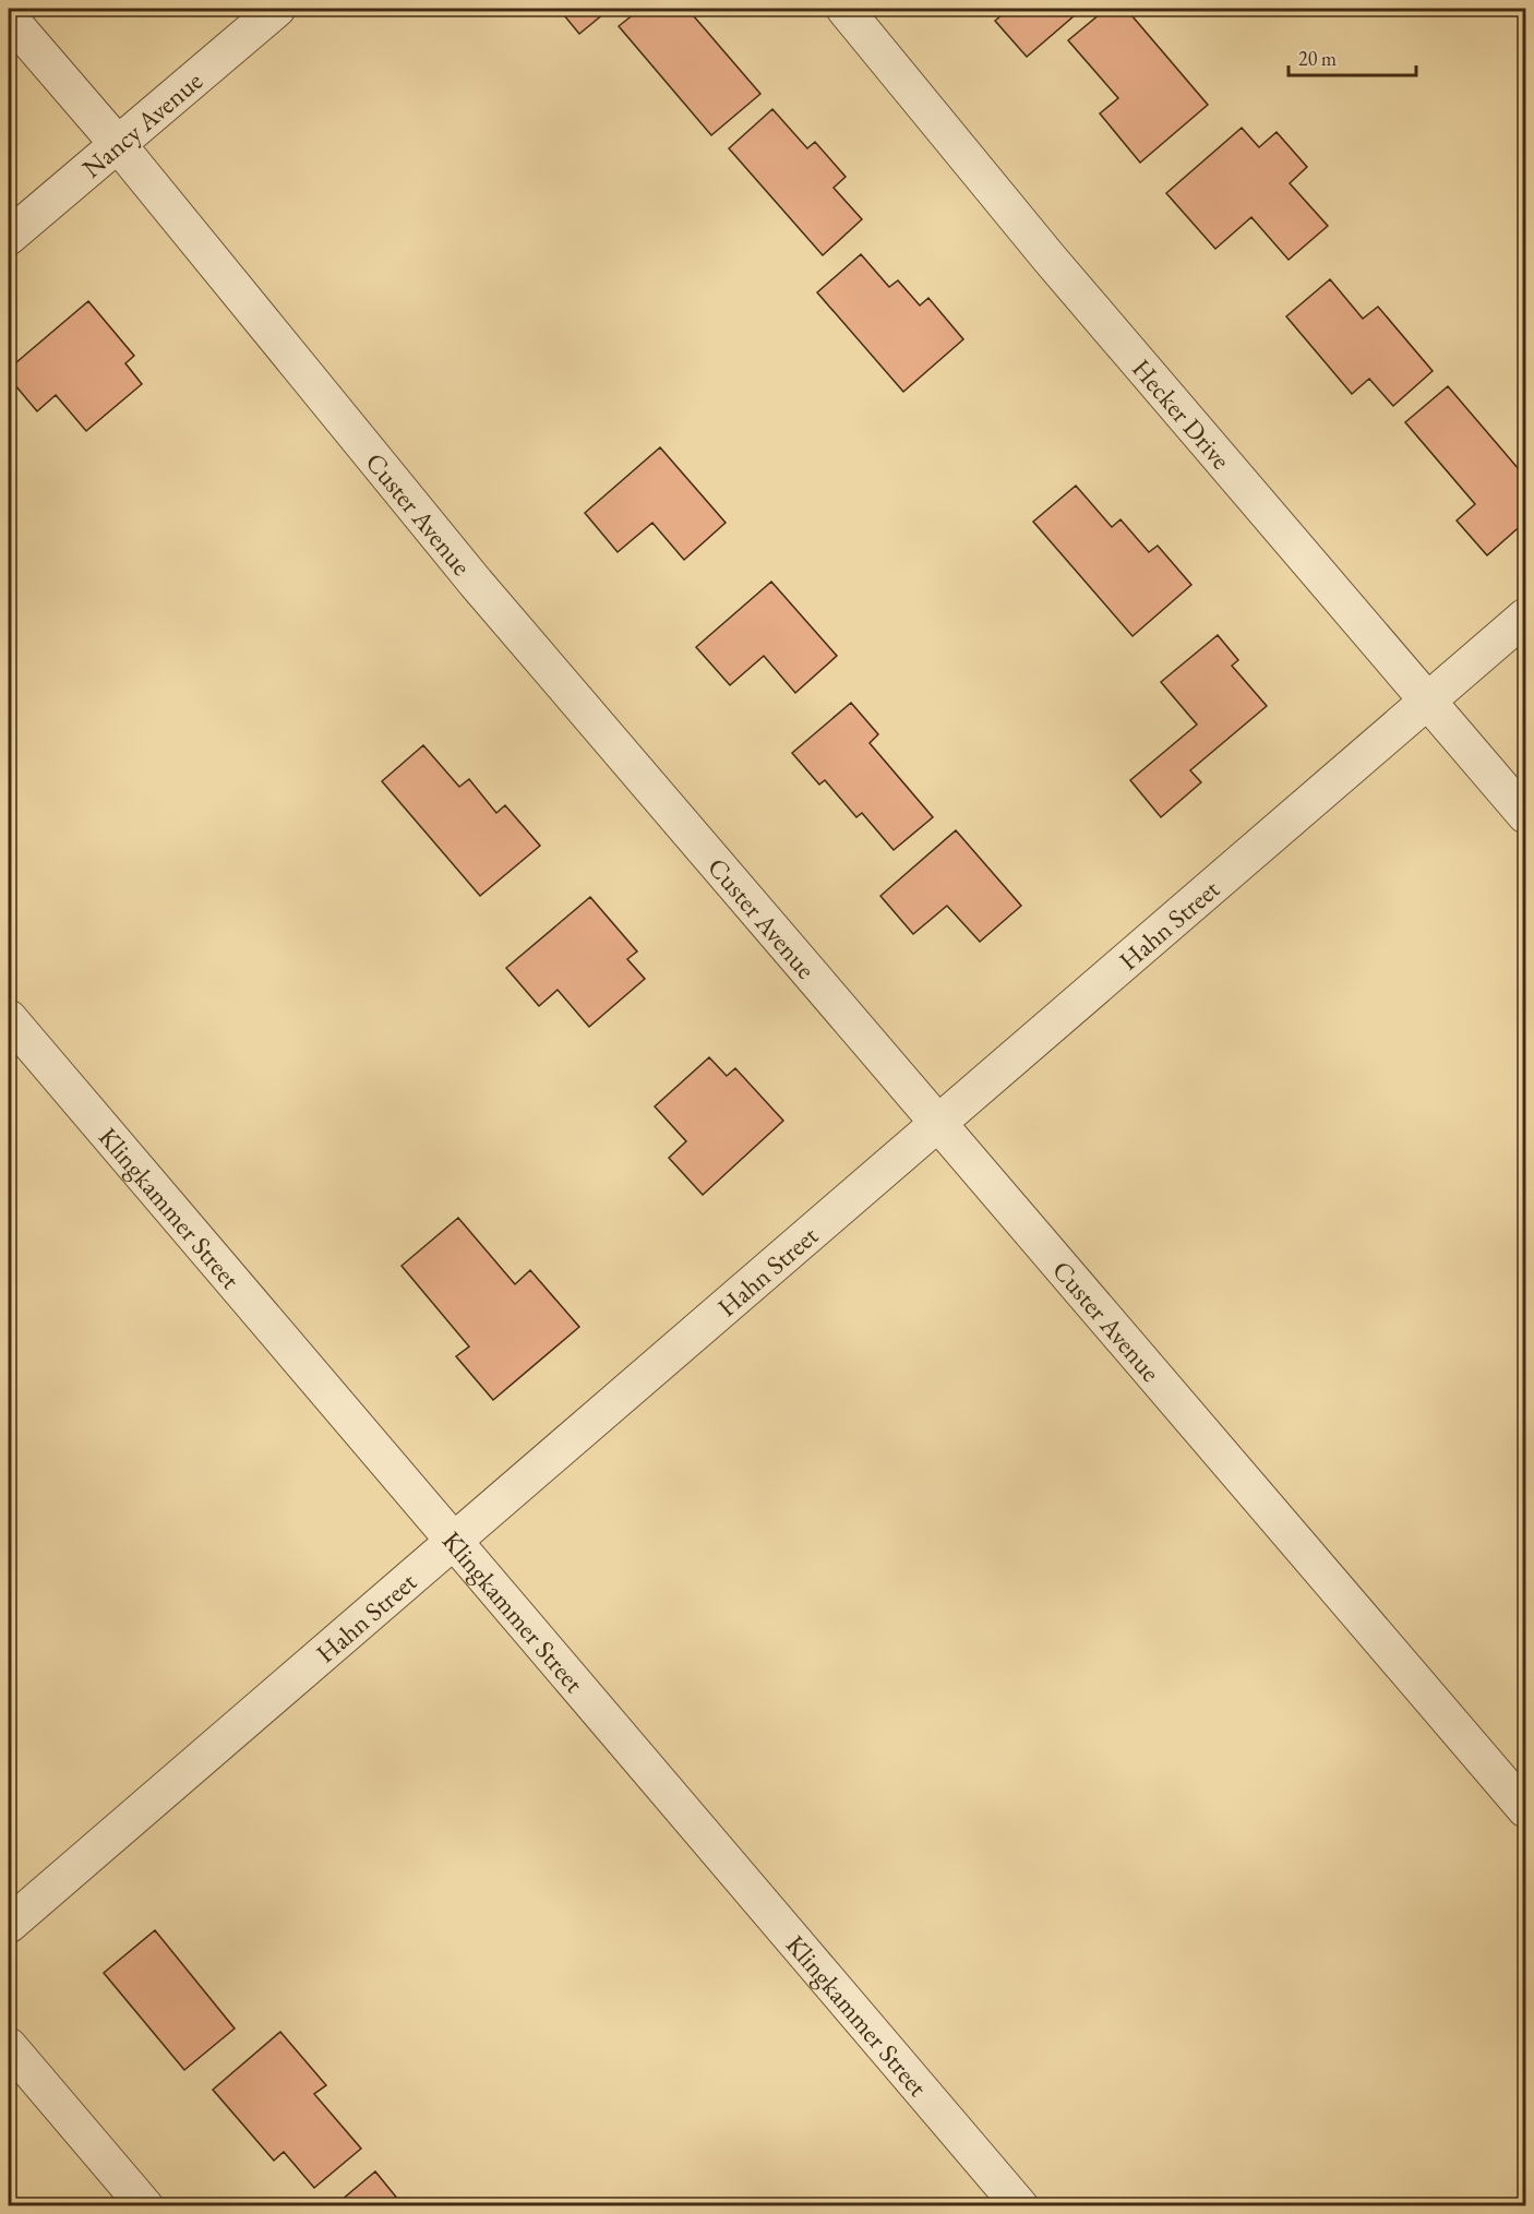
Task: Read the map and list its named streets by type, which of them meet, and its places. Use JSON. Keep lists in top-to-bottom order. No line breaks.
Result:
{"streets":{"street":["Nancy Avenue","Hecker Drive","Custer Avenue","Hahn Street","Klingkammer Street"]},"crossings":[["Nancy Avenue","Custer Avenue"],["Hecker Drive","Hahn Street"],["Custer Avenue","Hahn Street"],["Hahn Street","Klingkammer Street"]],"scale_bar":"20 m"}
